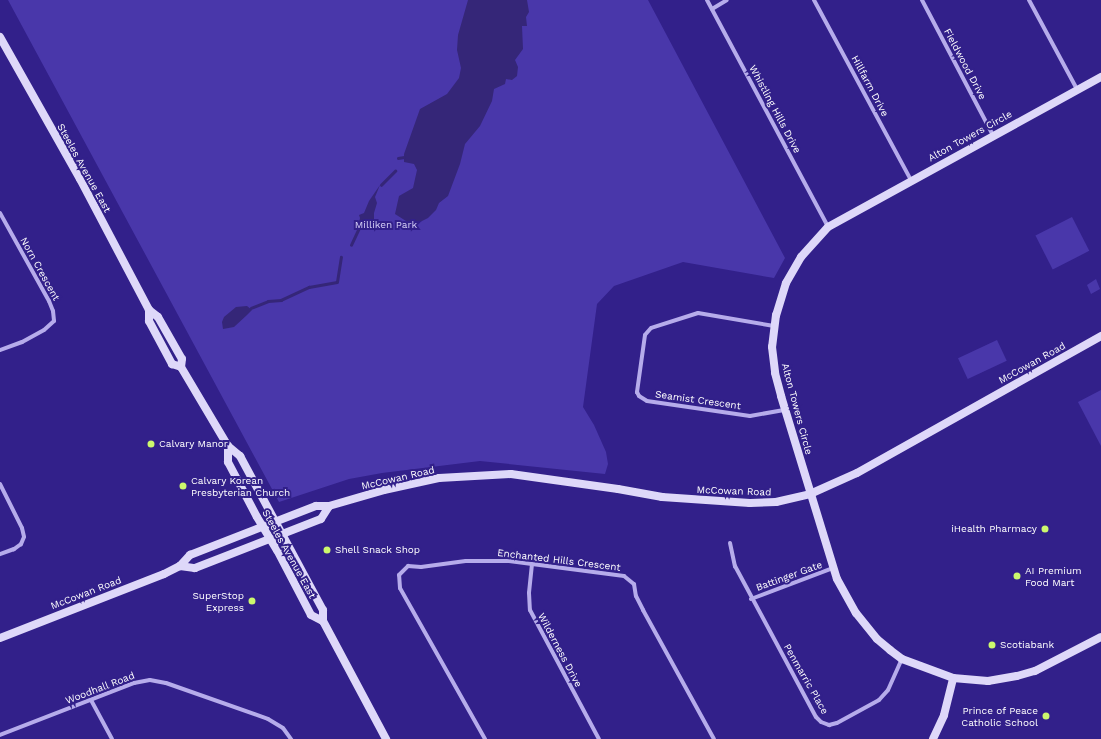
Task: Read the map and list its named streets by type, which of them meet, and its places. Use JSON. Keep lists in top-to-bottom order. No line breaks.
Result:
{"streets":{"main road":["Alton Towers Circle","Steeles Avenue East","McCowan Road"],"street":["Fieldwood Drive","Hillfarm Drive","Whistling Hills Drive","Norn Crescent","Seamist Crescent","Enchanted Hills Crescent","Battinger Gate","Wilderness Drive","Penmarric Place","Woodhall Road"]},"crossings":[["Fieldwood Drive","Alton Towers Circle"],["Hillfarm Drive","Alton Towers Circle"],["Whistling Hills Drive","Alton Towers Circle"],["Alton Towers Circle","McCowan Road"],["Alton Towers Circle","Seamist Crescent"],["Alton Towers Circle","Battinger Gate"],["Alton Towers Circle","Penmarric Place"],["Steeles Avenue East","McCowan Road"],["Enchanted Hills Crescent","Wilderness Drive"],["Battinger Gate","Penmarric Place"]],"parks":["Milliken Park"],"places":["Calvary Manor","Calvary Korean Presbyterian Church","iHealth Pharmacy","Shell Snack Shop","AI Premium Food Mart","SuperStop Express","Scotiabank","Prince of Peace Catholic School"]}
